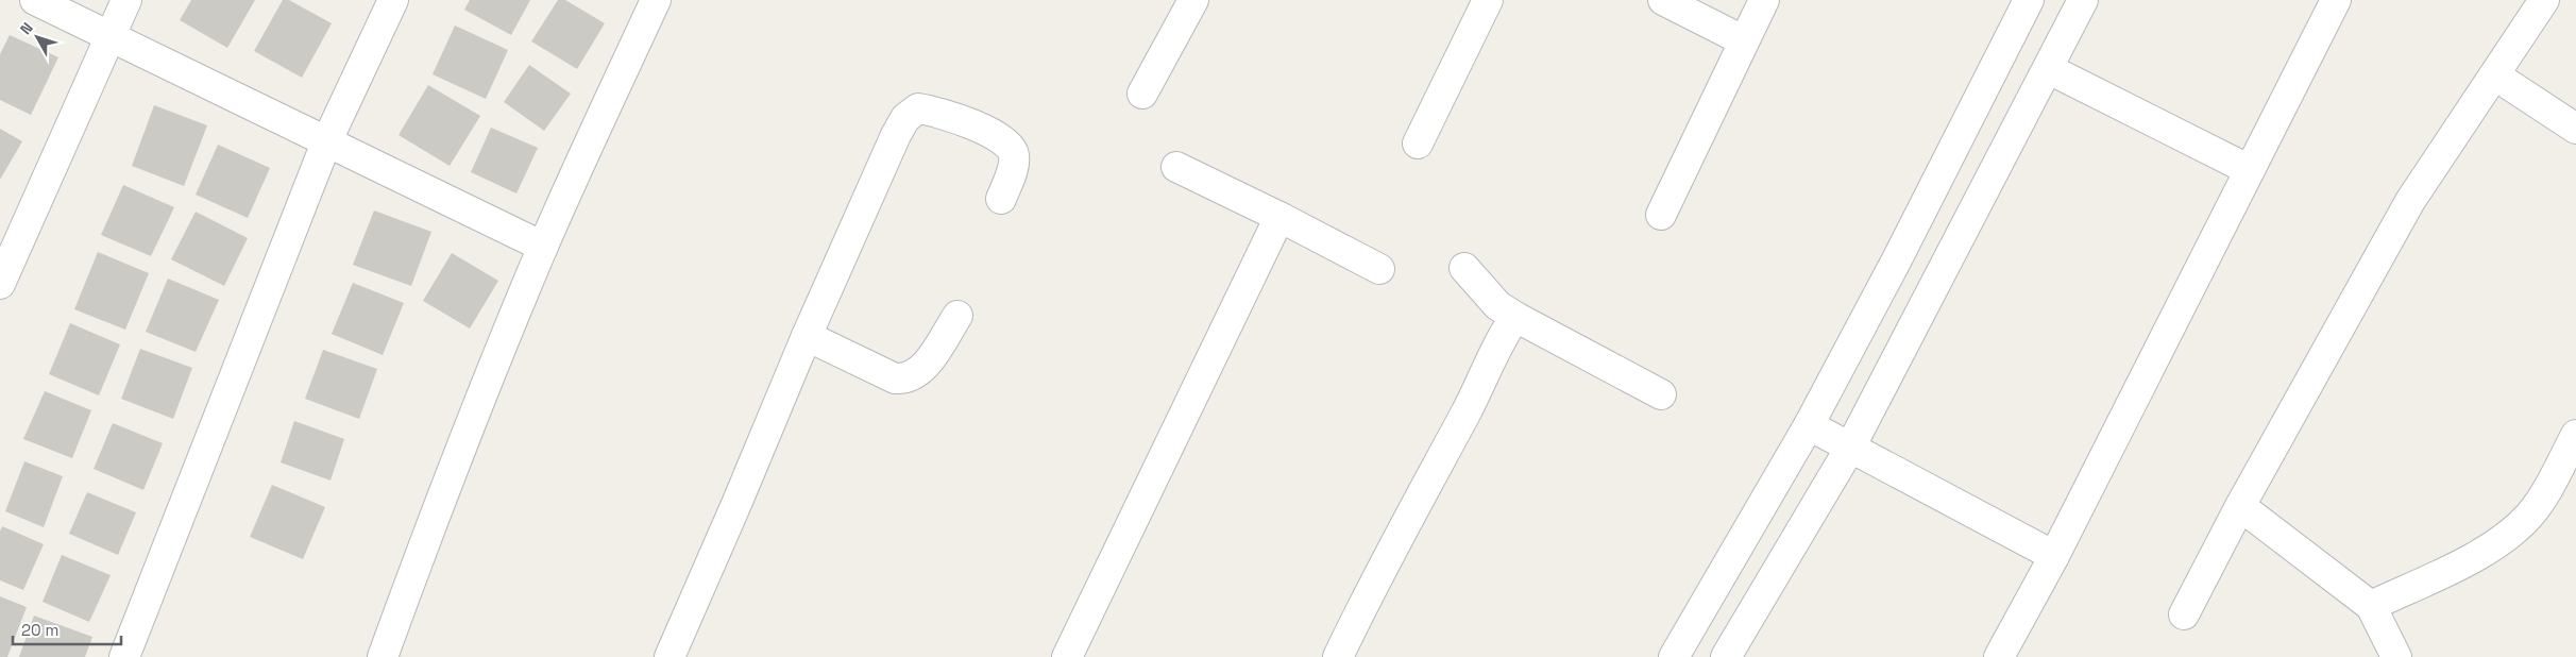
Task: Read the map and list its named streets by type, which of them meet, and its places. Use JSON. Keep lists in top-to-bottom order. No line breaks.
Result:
{"scale_bar":"20 m","north":"top left"}
